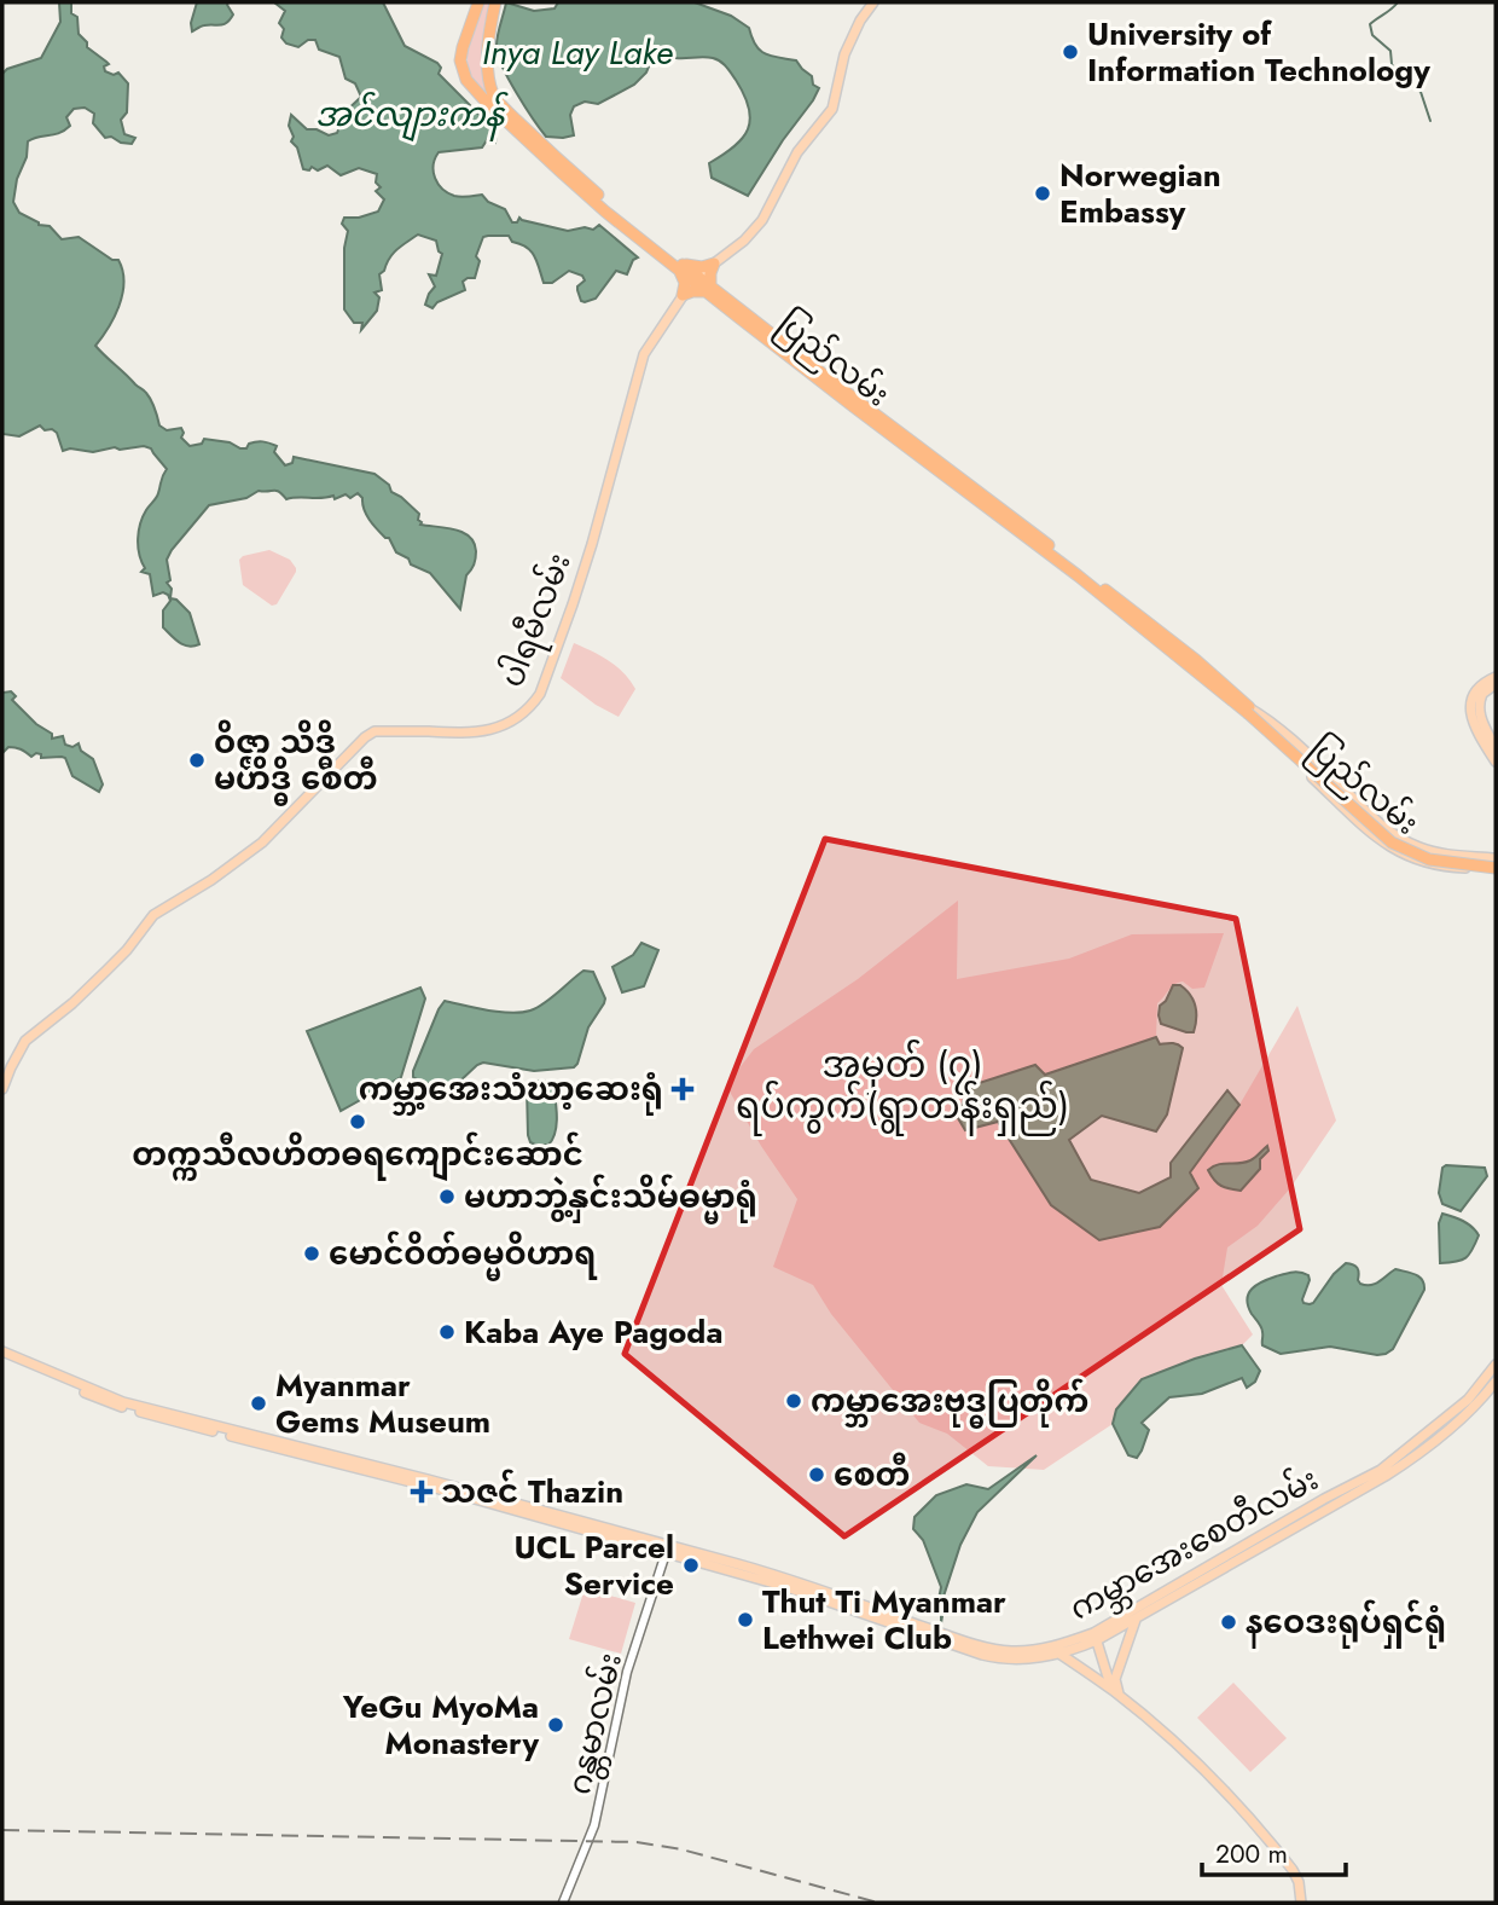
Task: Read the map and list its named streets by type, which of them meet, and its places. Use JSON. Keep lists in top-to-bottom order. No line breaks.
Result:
{"streets":{"highway":["ပြည်လမ်း"],"main road":["ပါရမီလမ်း","ကမ္ဘာအေးစေတီလမ်း","ဂန္တမာလမ်း"]},"crossings":[["ပြည်လမ်း","ပါရမီလမ်း"],["ကမ္ဘာအေးစေတီလမ်း","ဂန္တမာလမ်း"]],"districts":["အမှတ် (၇) ရပ်ကွက်(ရွာတန်းရှည်)"],"water":["Inya Lay Lake","အင်လျားကန်"],"places":{"other":["University of Information Technology","Norwegian Embassy","ဝိဇ္ဇာ သိဒ္ဓိ မဟိဒ္ဓိ စေတီ","တက္ကသီလဟိတဓရကျောင်းဆောင်","မဟာဘွဲ့နှင်းသိမ်ဓမ္မာရုံ","မောင်ဝိတ်ဓမ္မဝိဟာရ","Kaba Aye Pagoda","ကမ္ဘာအေးဗုဒ္ဓပြတိုက်","Myanmar Gems Museum","စေတီ","UCL Parcel Service","Thut Ti Myanmar Lethwei Club","နဝေဒးရုပ်ရှင်ရုံ","YeGu MyoMa Monastery"],"health":["ကမ္ဘာ့အေးသံဃာ့ဆေးရုံ","သဇင် Thazin"]},"scale_bar":"200 m"}
